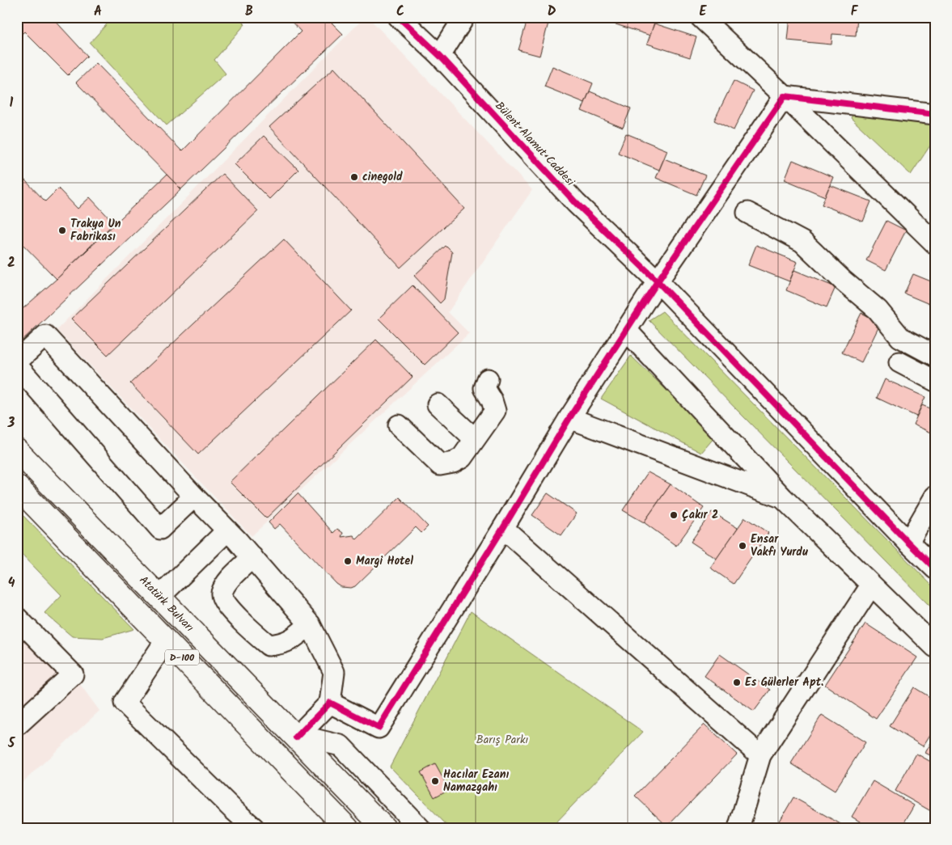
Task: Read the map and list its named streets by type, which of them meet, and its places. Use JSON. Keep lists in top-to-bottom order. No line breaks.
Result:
{"streets":{"main road":["Atatürk Bulvarı","D-100"],"street":["Bülent Alamut Caddesi"]},"parks":["Barış Parkı"],"places":["cinegold","Trakya Un Fabrikası","Çakır 2","Ensar Vakfı Yurdu","Margi Hotel","Es Gülerler Apt.","Hacılar Ezanı Namazgahı"],"grid":{"columns":["A","B","C","D","E","F"],"rows":["1","2","3","4","5"]}}
